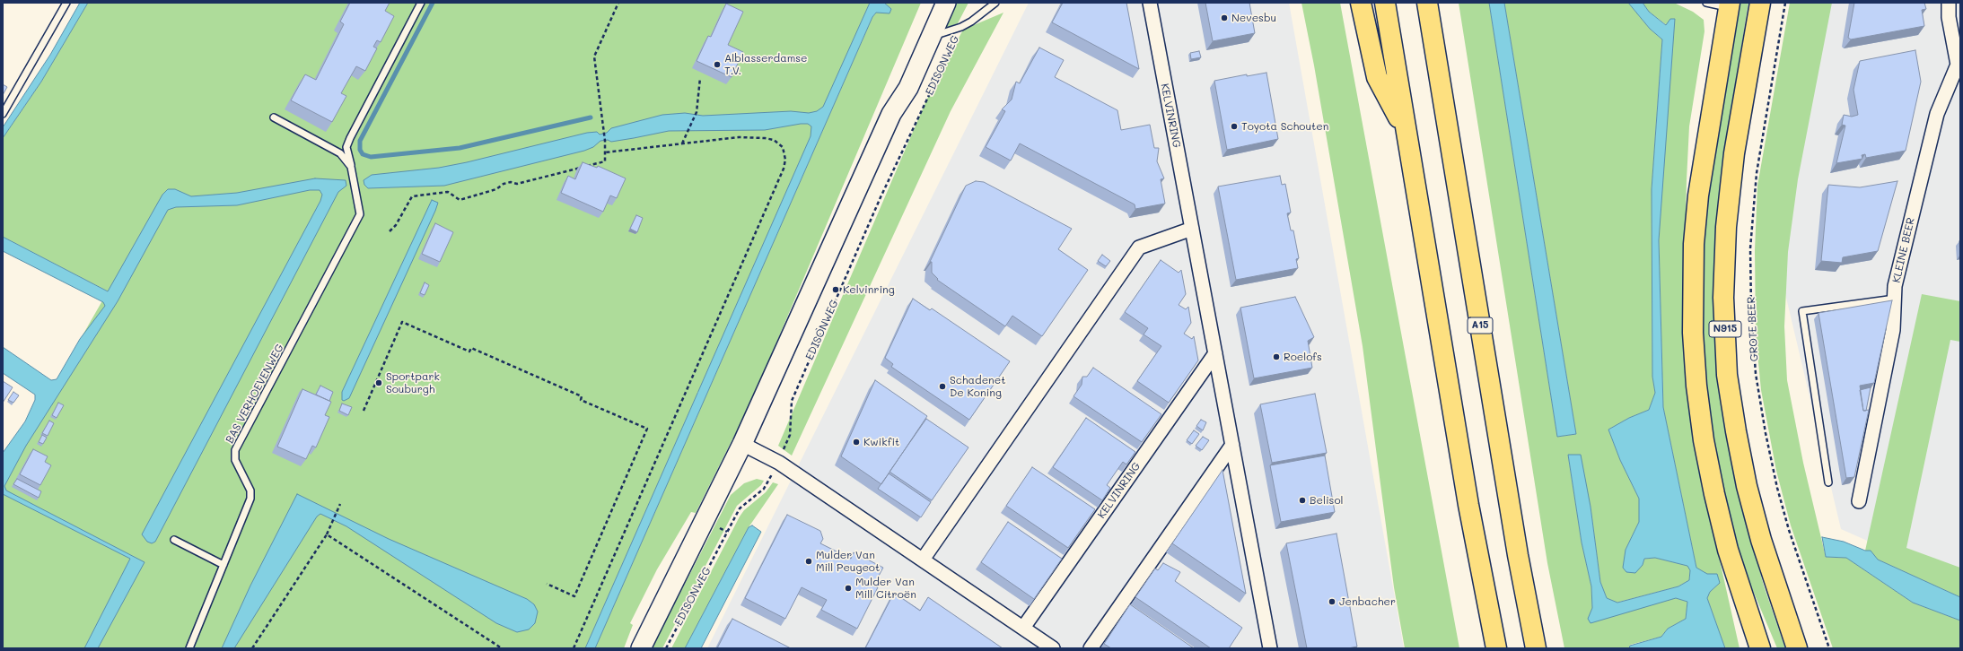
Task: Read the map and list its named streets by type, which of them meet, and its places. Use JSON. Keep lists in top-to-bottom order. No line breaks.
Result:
{"streets":{"main road":["A15","N915"],"street":["EDISONWEG","KELVINRING","KLEINE BEER"],"lane":["BAS VERHOEVENWEG"],"path":["GROTE BEER"]},"places":["Nevesbu","Alblasserdamse T.V.","Toyota Schouten","Kelvinring","Roelofs","Sportpark Souburgh","Schadenet De Koning","Kwikfit","Belisol","Mulder Van Mill Peugeot","Mulder Van Mill Citroën","Jenbacher"]}
